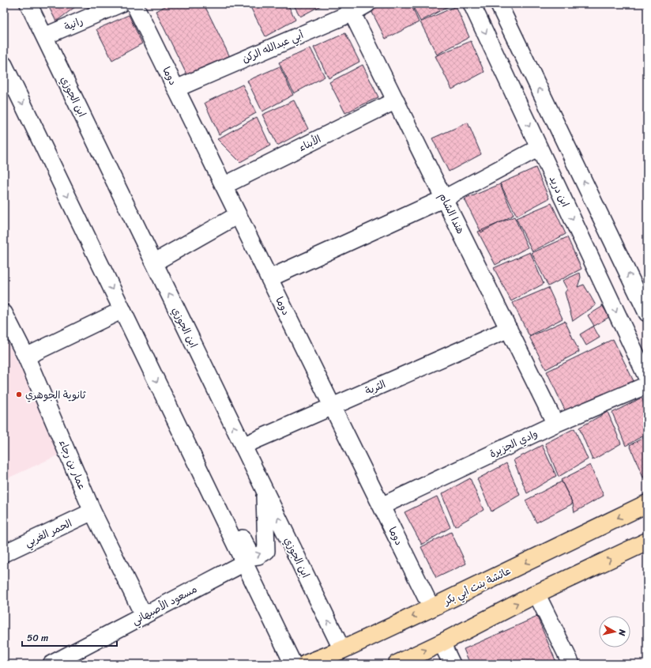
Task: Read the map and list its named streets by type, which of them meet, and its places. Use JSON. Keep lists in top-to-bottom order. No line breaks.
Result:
{"streets":{"main road":["عائشة بنت أبي بكر"],"street":["رانية","أبي عبدالله الركن","دوما","ابن الجوزي","الأبناء","ابن دريد","هندا الشام","الثربة","وادي الجزيرة","عمار بن رجاء","الحمر الغربي","مسعود الأصبهاني"]},"crossings":[["رانية","ابن الجوزي"],["أبي عبدالله الركن","دوما"],["أبي عبدالله الركن","هندا الشام"],["دوما","الأبناء"],["دوما","الثربة"],["دوما","وادي الجزيرة"],["دوما","عائشة بنت أبي بكر"],["ابن الجوزي","الثربة"],["ابن الجوزي","عائشة بنت أبي بكر"],["الأبناء","هندا الشام"],["هندا الشام","الثربة"],["هندا الشام","وادي الجزيرة"],["عمار بن رجاء","الحمر الغربي"],["عمار بن رجاء","مسعود الأصبهاني"]],"places":["ثانوية الجوهري"],"scale_bar":"50 m","north":"right"}
